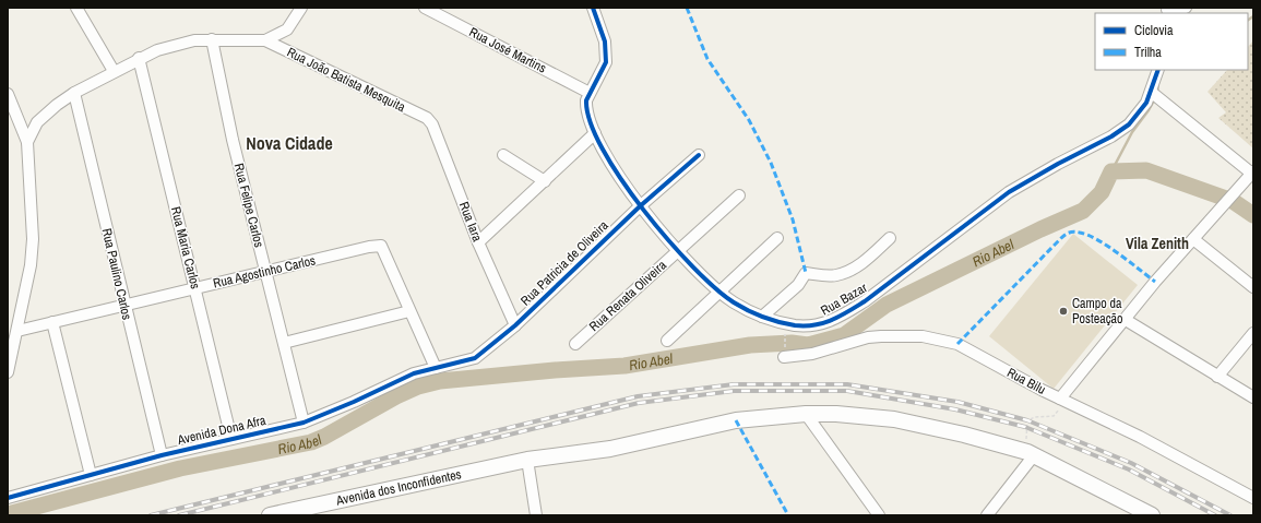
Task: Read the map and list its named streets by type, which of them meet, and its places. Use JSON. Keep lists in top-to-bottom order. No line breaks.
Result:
{"streets":{"main road":["Avenida dos Inconfidentes"],"street":["Rua José Martins","Rua João Batista Mesquita","Rua Felipe Carlos","Rua Iara","Rua Maria Carlos","Rua Patricia de Oliveira","Rua Agostinho Carlos","Rua Paulino Carlos","Rua Renata Oliveira","Rua Bazar","Rua Bilu","Avenida Dona Afra"]},"crossings":[["Rua José Martins","Rua Bazar"],["Rua João Batista Mesquita","Rua Iara"],["Rua Felipe Carlos","Rua Agostinho Carlos"],["Rua Felipe Carlos","Avenida Dona Afra"],["Rua Iara","Rua Patricia de Oliveira"],["Rua Maria Carlos","Rua Agostinho Carlos"],["Rua Maria Carlos","Avenida Dona Afra"],["Rua Patricia de Oliveira","Rua Agostinho Carlos"],["Rua Patricia de Oliveira","Rua Bazar"],["Rua Patricia de Oliveira","Avenida Dona Afra"],["Rua Agostinho Carlos","Rua Paulino Carlos"],["Rua Agostinho Carlos","Avenida Dona Afra"],["Rua Paulino Carlos","Avenida Dona Afra"],["Rua Renata Oliveira","Rua Bazar"]],"districts":["Nova Cidade","Vila Zenith"],"water":["Rio Abel"],"places":["Campo da Posteação"],"legend":["Ciclovia","Trilha"]}
